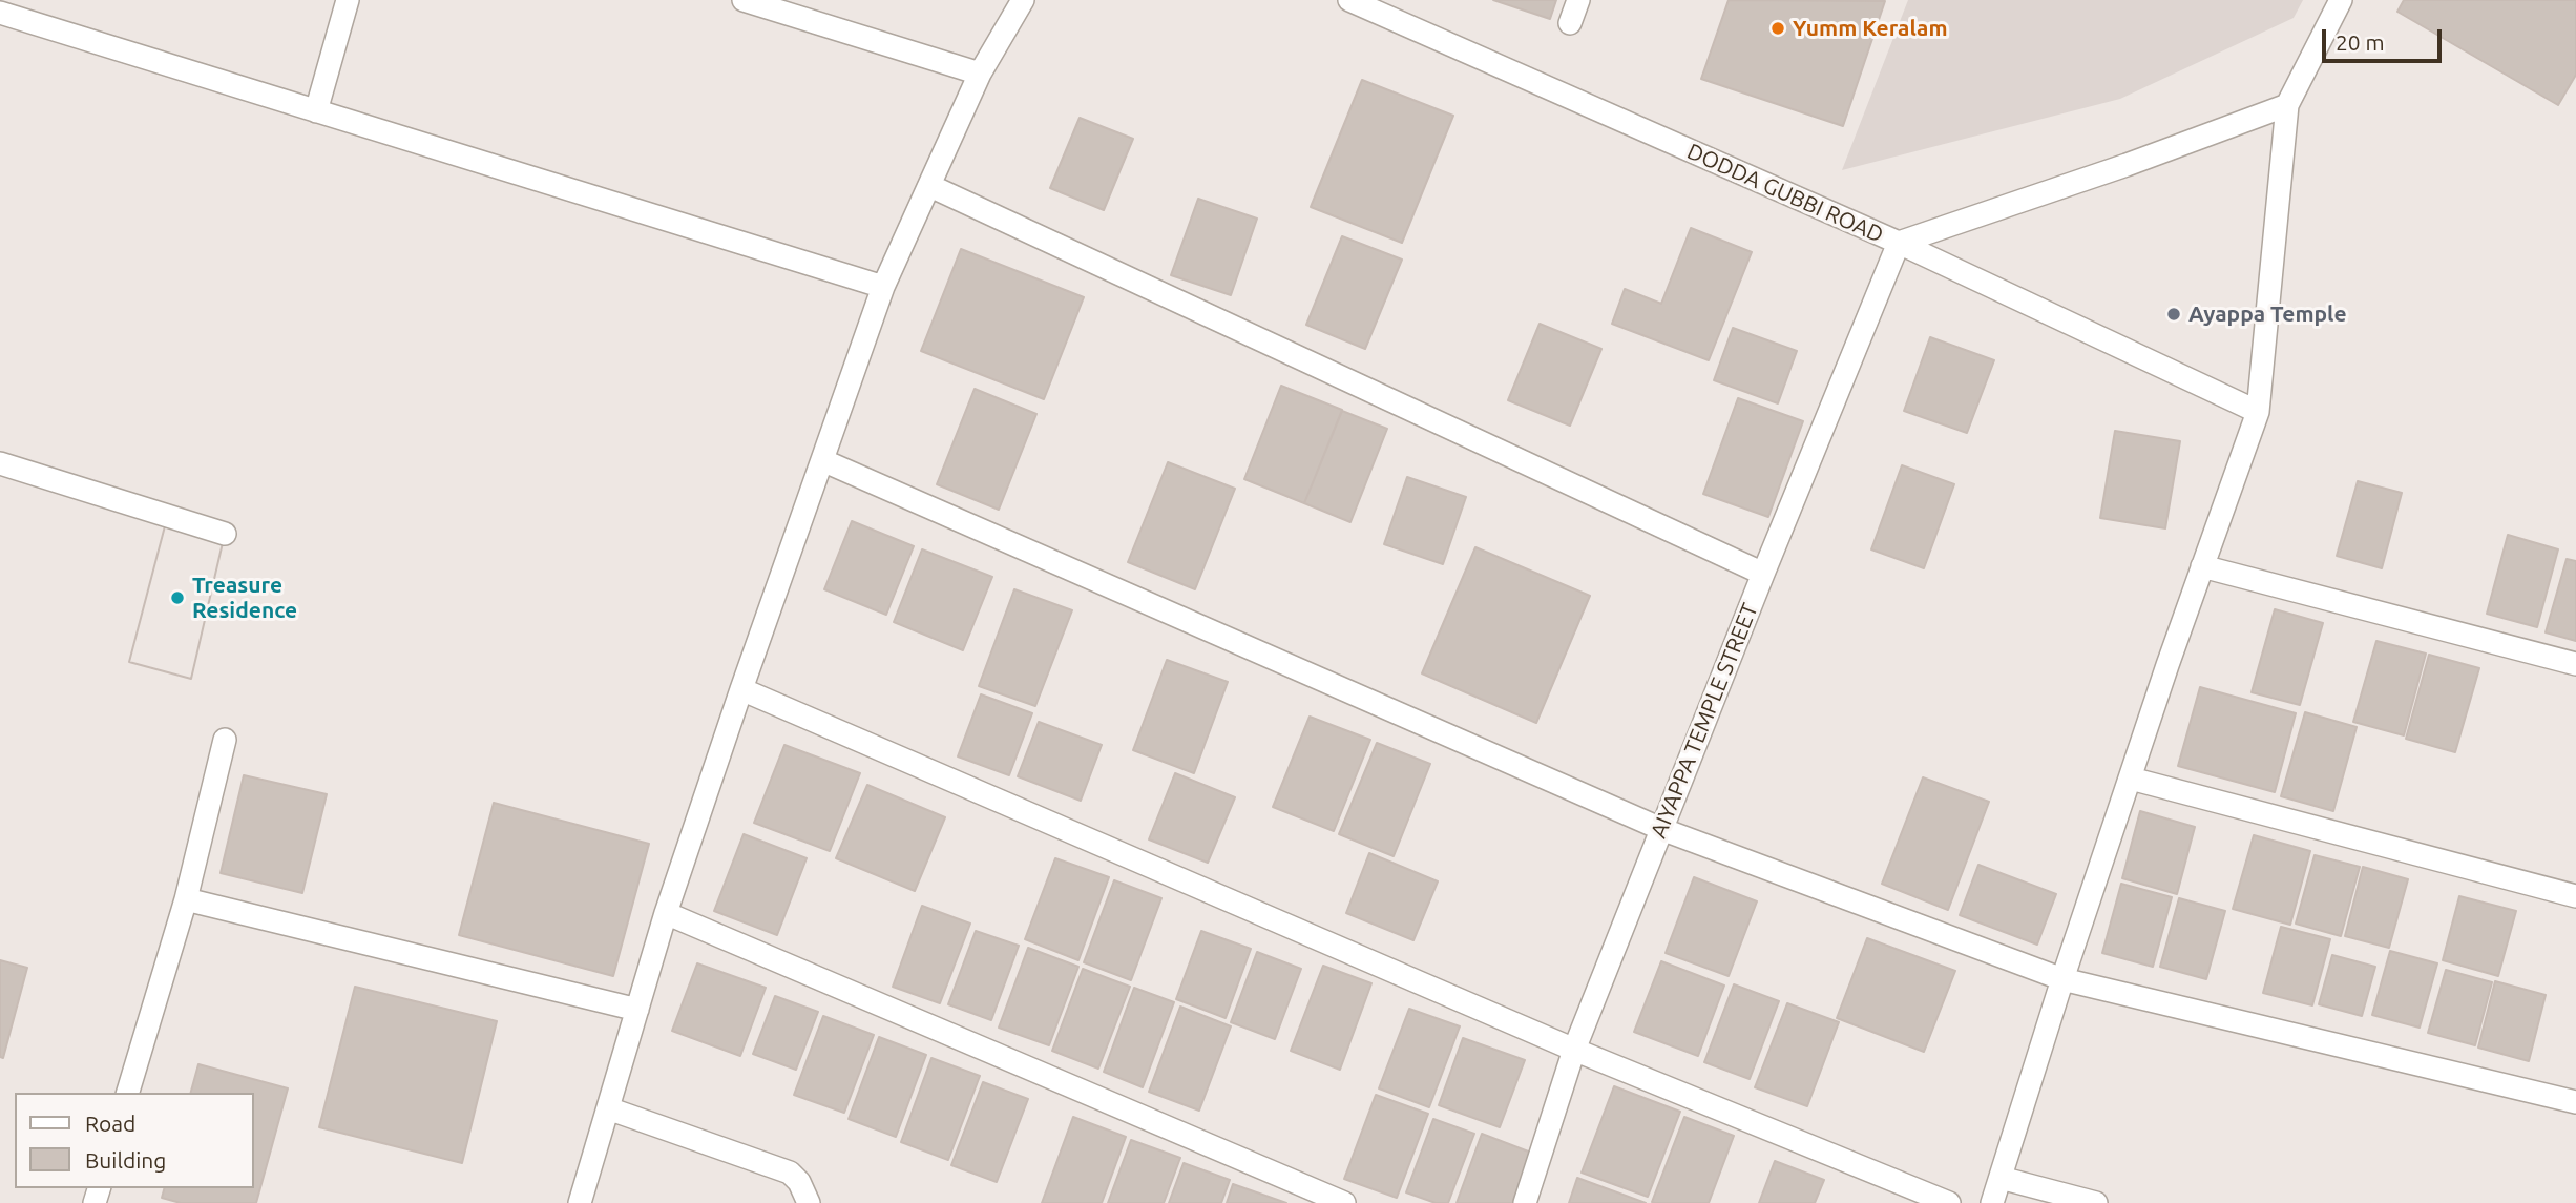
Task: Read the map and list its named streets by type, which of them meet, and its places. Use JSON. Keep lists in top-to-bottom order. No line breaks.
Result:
{"streets":{"street":["DODDA GUBBI ROAD","AIYAPPA TEMPLE STREET"]},"crossings":[["DODDA GUBBI ROAD","AIYAPPA TEMPLE STREET"]],"places":["Yumm Keralam","Ayappa Temple","Treasure Residence"],"legend":["Road","Building"],"scale_bar":"20 m"}
